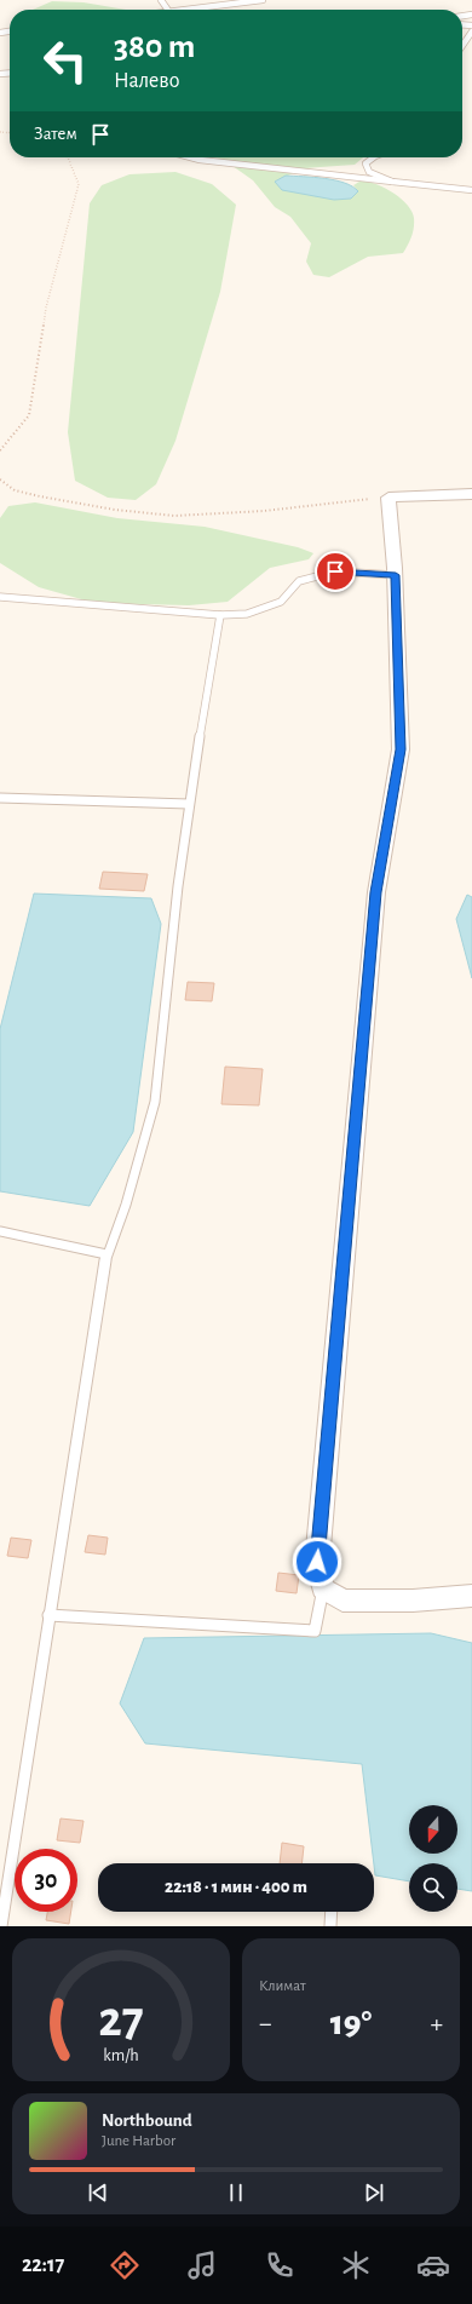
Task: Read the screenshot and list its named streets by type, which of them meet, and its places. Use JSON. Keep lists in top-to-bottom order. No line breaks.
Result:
{"north":"bottom","page":{"turn":["380 m","Налево"],"then":"Затем","limit":"30","trip":"22:18 · 1 мин · 400 m","tile":"Климат","heat":["−","19°","+"],"song":["Northbound","June Harbor"],"tabs":"22:17","gauge":["27","km/h"]}}
